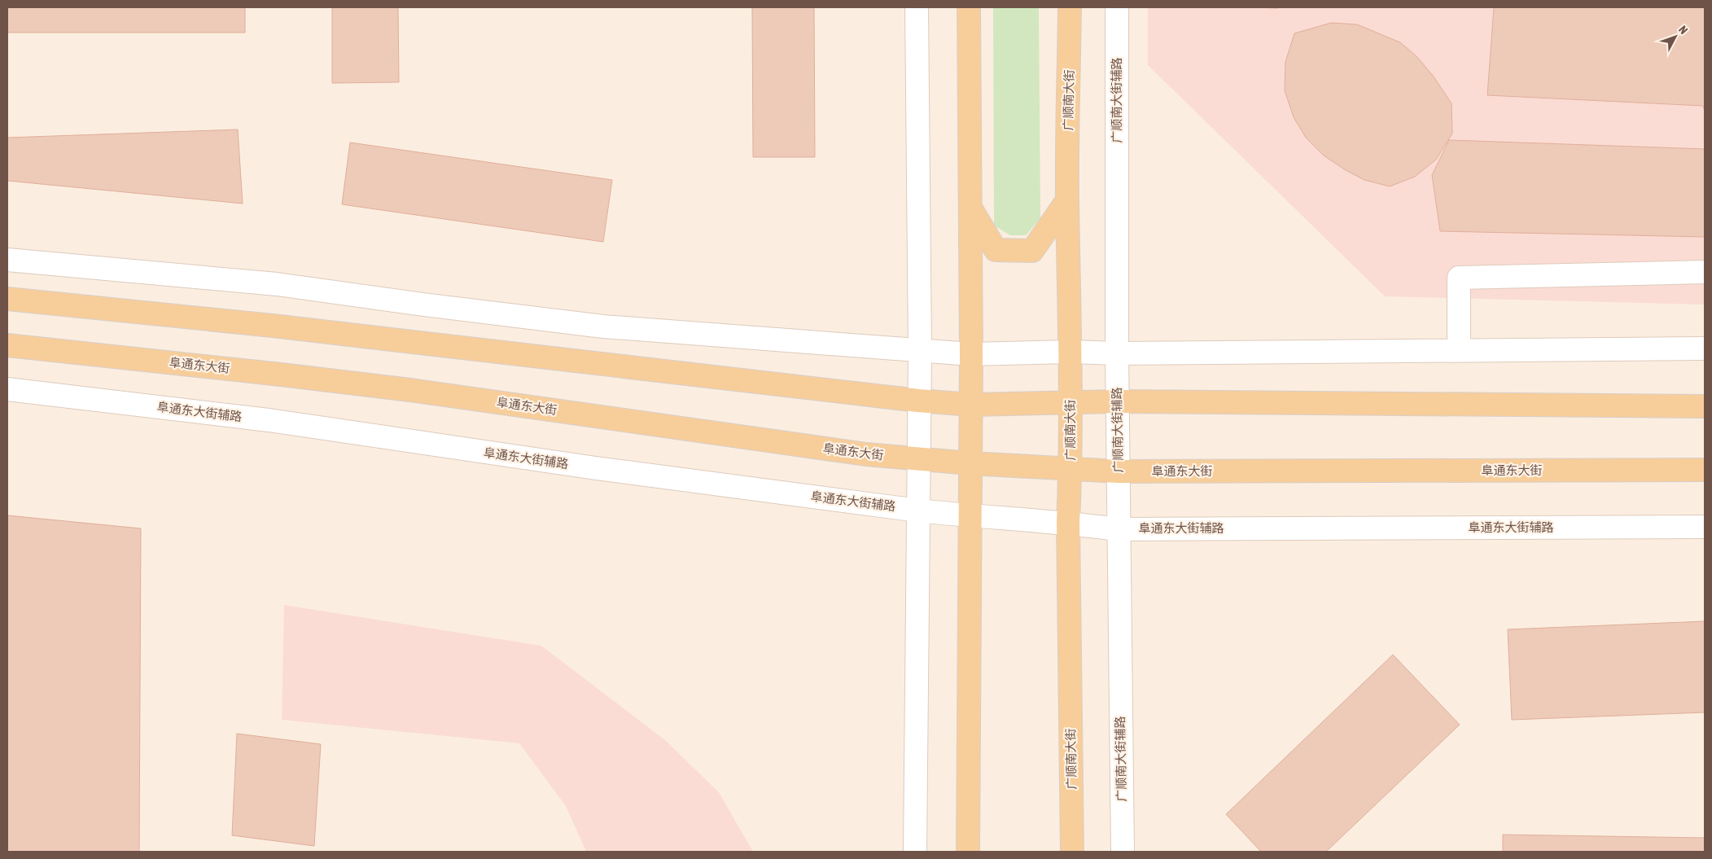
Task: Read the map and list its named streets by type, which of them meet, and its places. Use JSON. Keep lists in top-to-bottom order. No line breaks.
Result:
{"streets":{"main road":["广顺南大街","阜通东大街"],"street":["广顺南大街辅路","阜通东大街辅路"]},"crossings":[["广顺南大街","阜通东大街"],["广顺南大街","阜通东大街辅路"],["广顺南大街辅路","阜通东大街"],["广顺南大街辅路","阜通东大街辅路"]],"north":"top right"}
